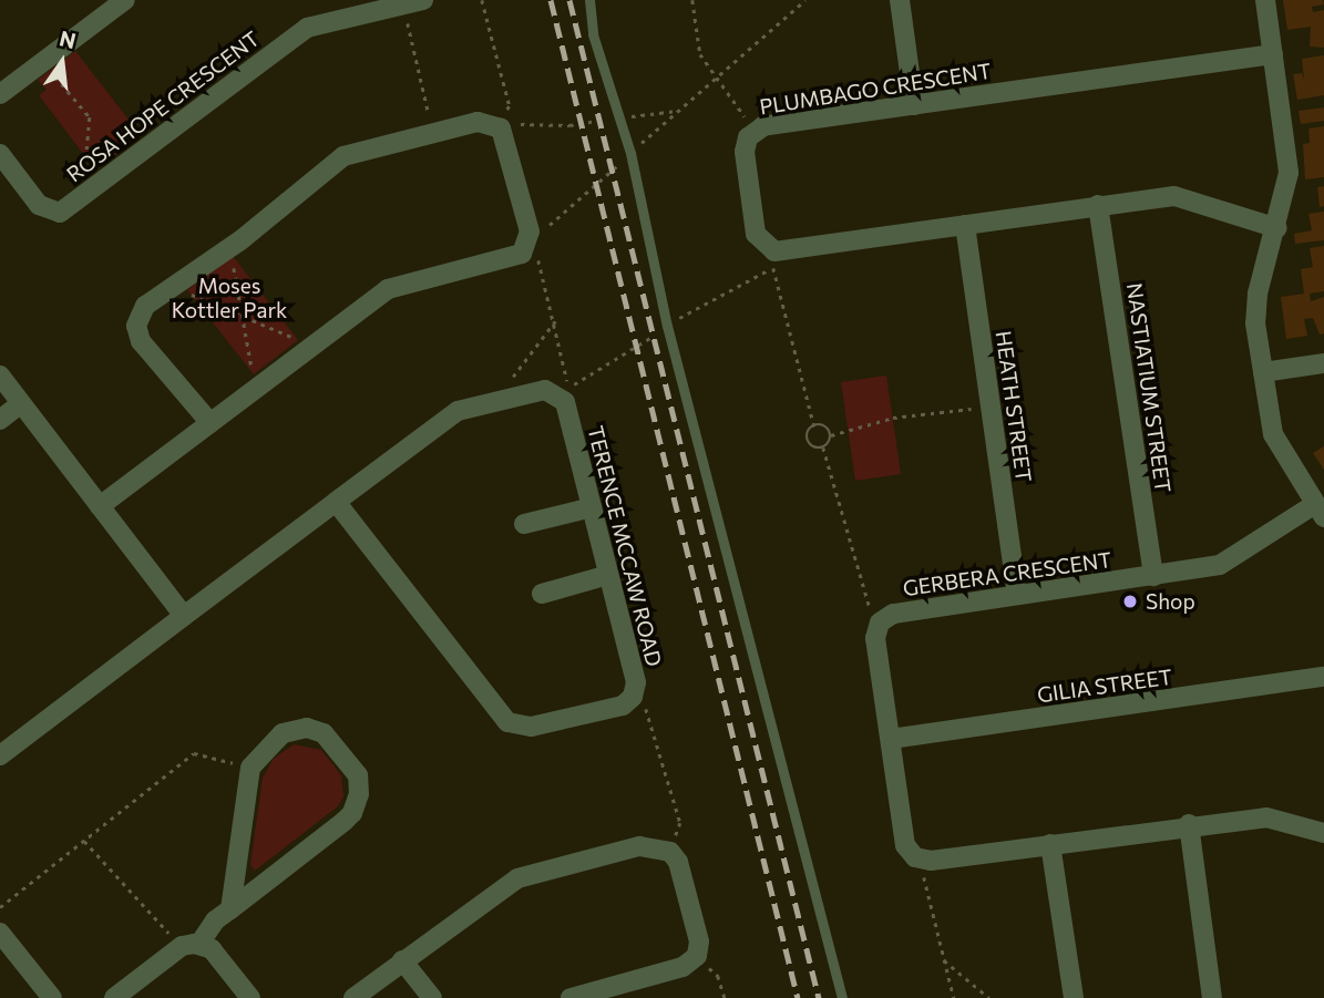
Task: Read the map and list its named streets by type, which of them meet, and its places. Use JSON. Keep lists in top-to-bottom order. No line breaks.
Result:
{"streets":{"street":["PLUMBAGO CRESCENT","ROSA HOPE CRESCENT","NASTIATIUM STREET","HEATH STREET","TERENCE MCCAW ROAD","GERBERA CRESCENT","GILIA STREET"]},"crossings":[["PLUMBAGO CRESCENT","NASTIATIUM STREET"],["PLUMBAGO CRESCENT","HEATH STREET"],["NASTIATIUM STREET","GERBERA CRESCENT"],["HEATH STREET","GERBERA CRESCENT"],["GERBERA CRESCENT","GILIA STREET"]],"parks":["Moses Kottler Park"],"places":["Shop"],"north":"top"}
